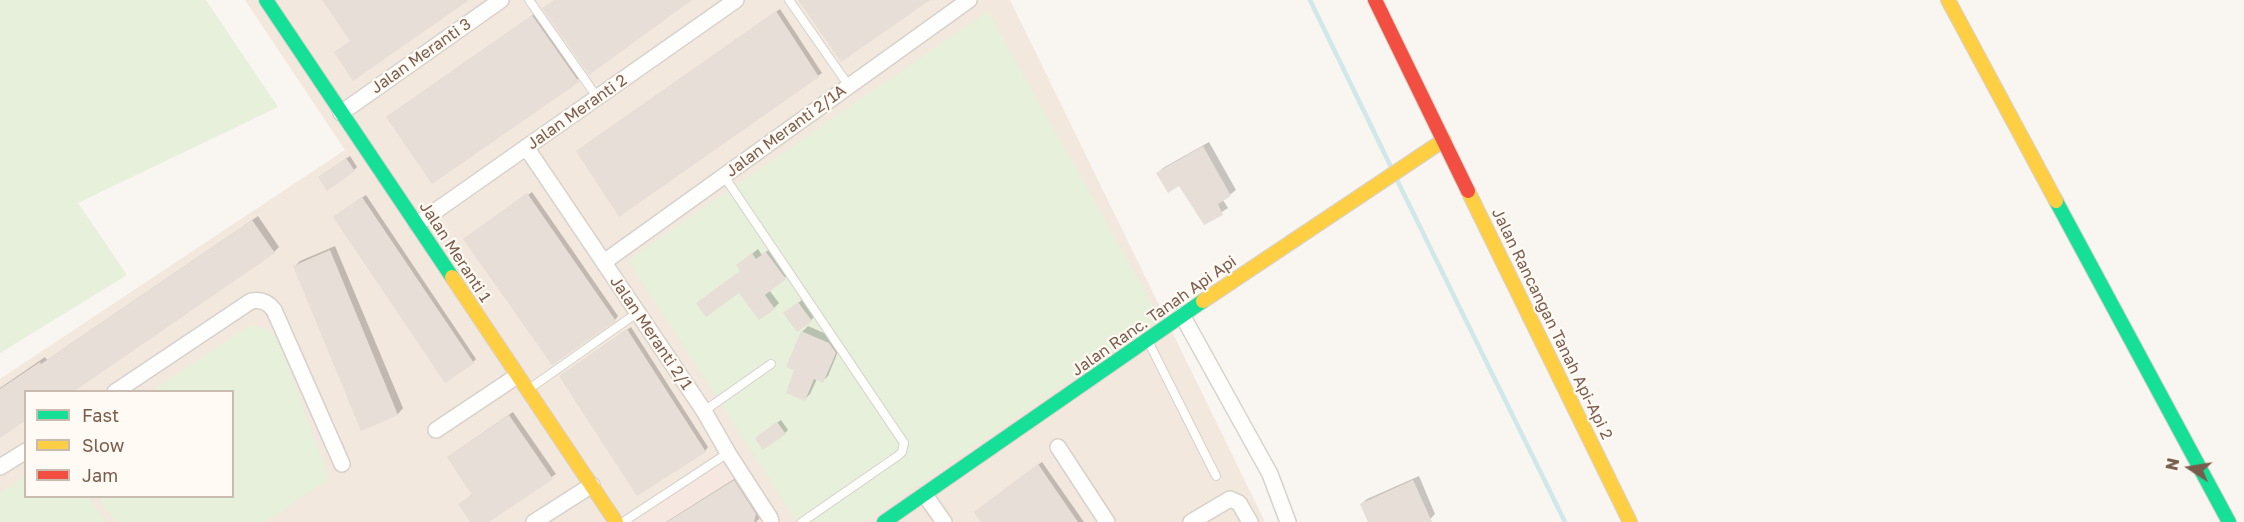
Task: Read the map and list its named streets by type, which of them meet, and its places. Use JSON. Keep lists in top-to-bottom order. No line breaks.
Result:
{"streets":{"street":["Jalan Meranti 3","Jalan Meranti 2","Jalan Meranti 2/1A","Jalan Meranti 1","Jalan Ranc. Tanah Api Api","Jalan Rancangan Tanah Api-Api 2","Jalan Meranti 2/1"]},"crossings":[["Jalan Meranti 3","Jalan Meranti 1"],["Jalan Meranti 2","Jalan Meranti 1"],["Jalan Meranti 2","Jalan Meranti 2/1"],["Jalan Meranti 2/1A","Jalan Meranti 2/1"],["Jalan Ranc. Tanah Api Api","Jalan Rancangan Tanah Api-Api 2"]],"legend":["Fast","Slow","Jam"],"north":"left"}
